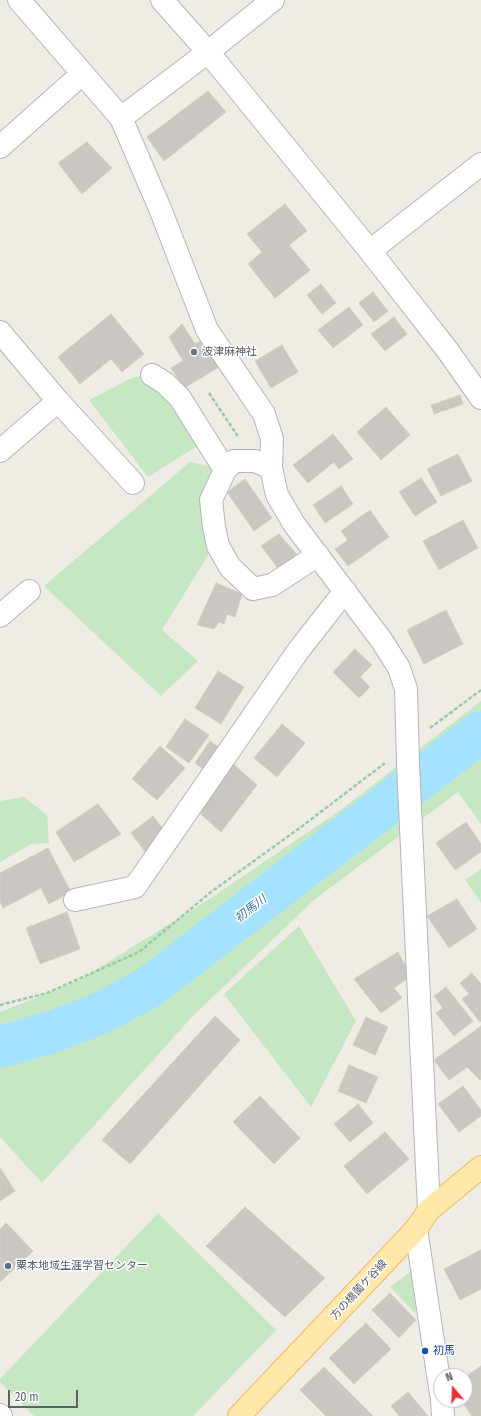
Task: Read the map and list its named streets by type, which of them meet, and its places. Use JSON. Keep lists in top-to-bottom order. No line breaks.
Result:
{"streets":{"main road":["方の橋薗ケ谷線"]},"water":["初馬川"],"places":["波津麻神社","粟本地域生涯学習センター","初馬"],"scale_bar":"20 m","north":"top"}
